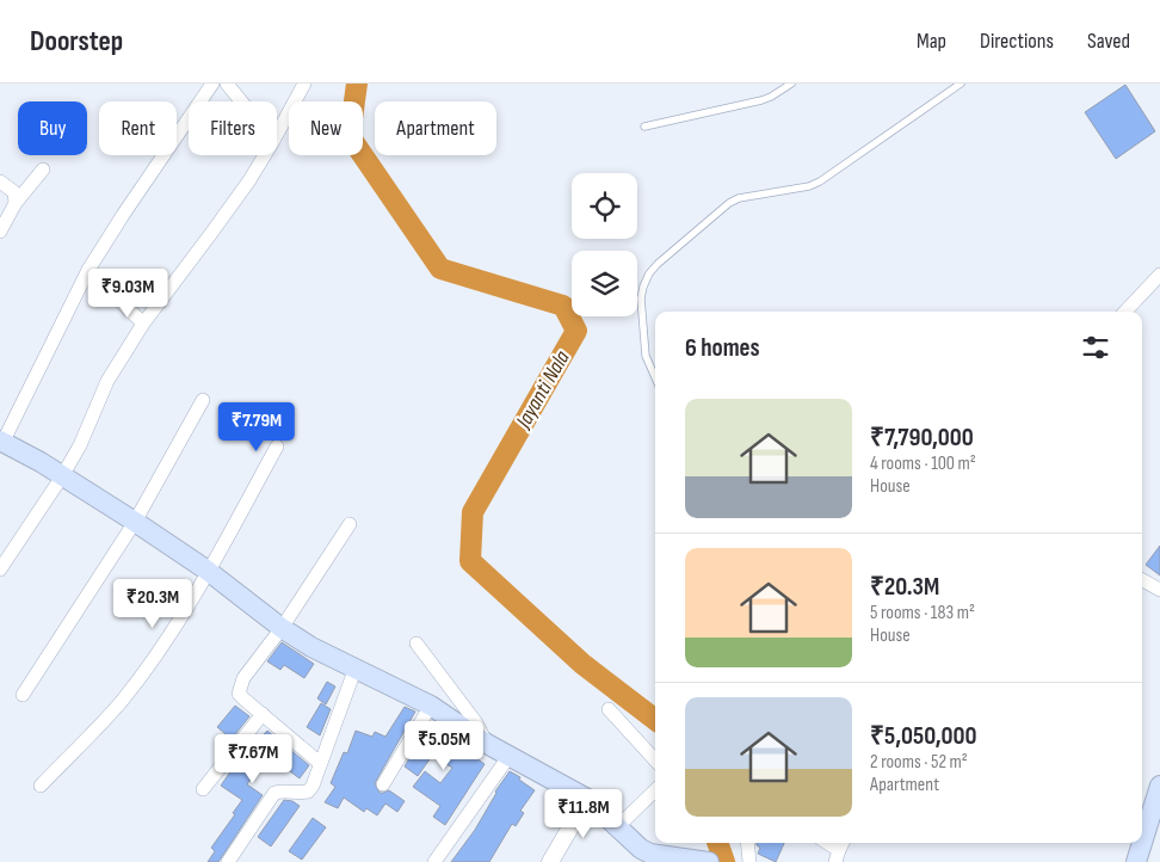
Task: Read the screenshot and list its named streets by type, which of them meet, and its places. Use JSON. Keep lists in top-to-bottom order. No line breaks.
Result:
{"water":["Jayanti Nala"],"page":{"header":"Doorstep","nav":["Map","Directions","Saved"],"chip":["Buy","Rent","Filters","New","Apartment"],"price":["₹9.03M","₹7.79M","₹20.3M","₹5.05M","₹7.67M","₹11.8M"],"heading":"6 homes","list":[{"name":"₹7,790,000","note":"4 rooms · 100 m² · House"},{"name":"₹20.3M","note":"5 rooms · 183 m² · House"},{"name":"₹5,050,000","note":"2 rooms · 52 m² · Apartment"}]}}
